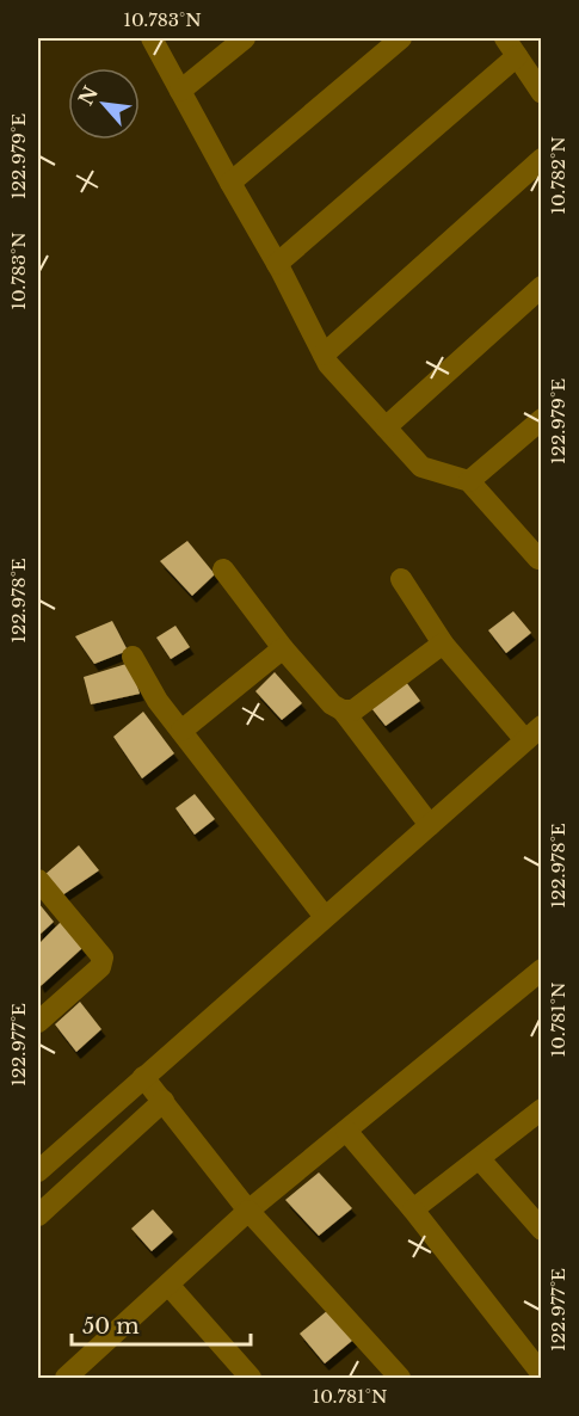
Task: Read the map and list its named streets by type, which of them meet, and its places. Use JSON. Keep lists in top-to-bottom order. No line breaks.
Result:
{"scale_bar":"50 m","north":"top left","coordinates":["10.783°N","122.979°E","10.782°N","122.978°E","10.781°N","122.977°E"]}
